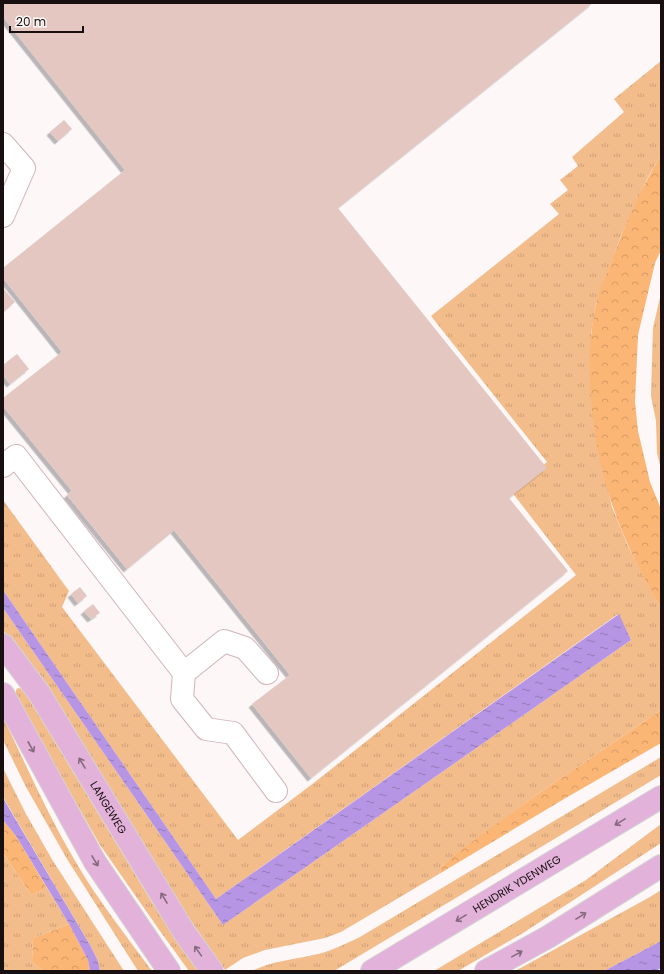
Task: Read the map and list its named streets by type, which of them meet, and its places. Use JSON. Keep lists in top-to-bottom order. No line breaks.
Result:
{"streets":{"main road":["LANGEWEG","HENDRIK YDENWEG"]},"scale_bar":"20 m"}
